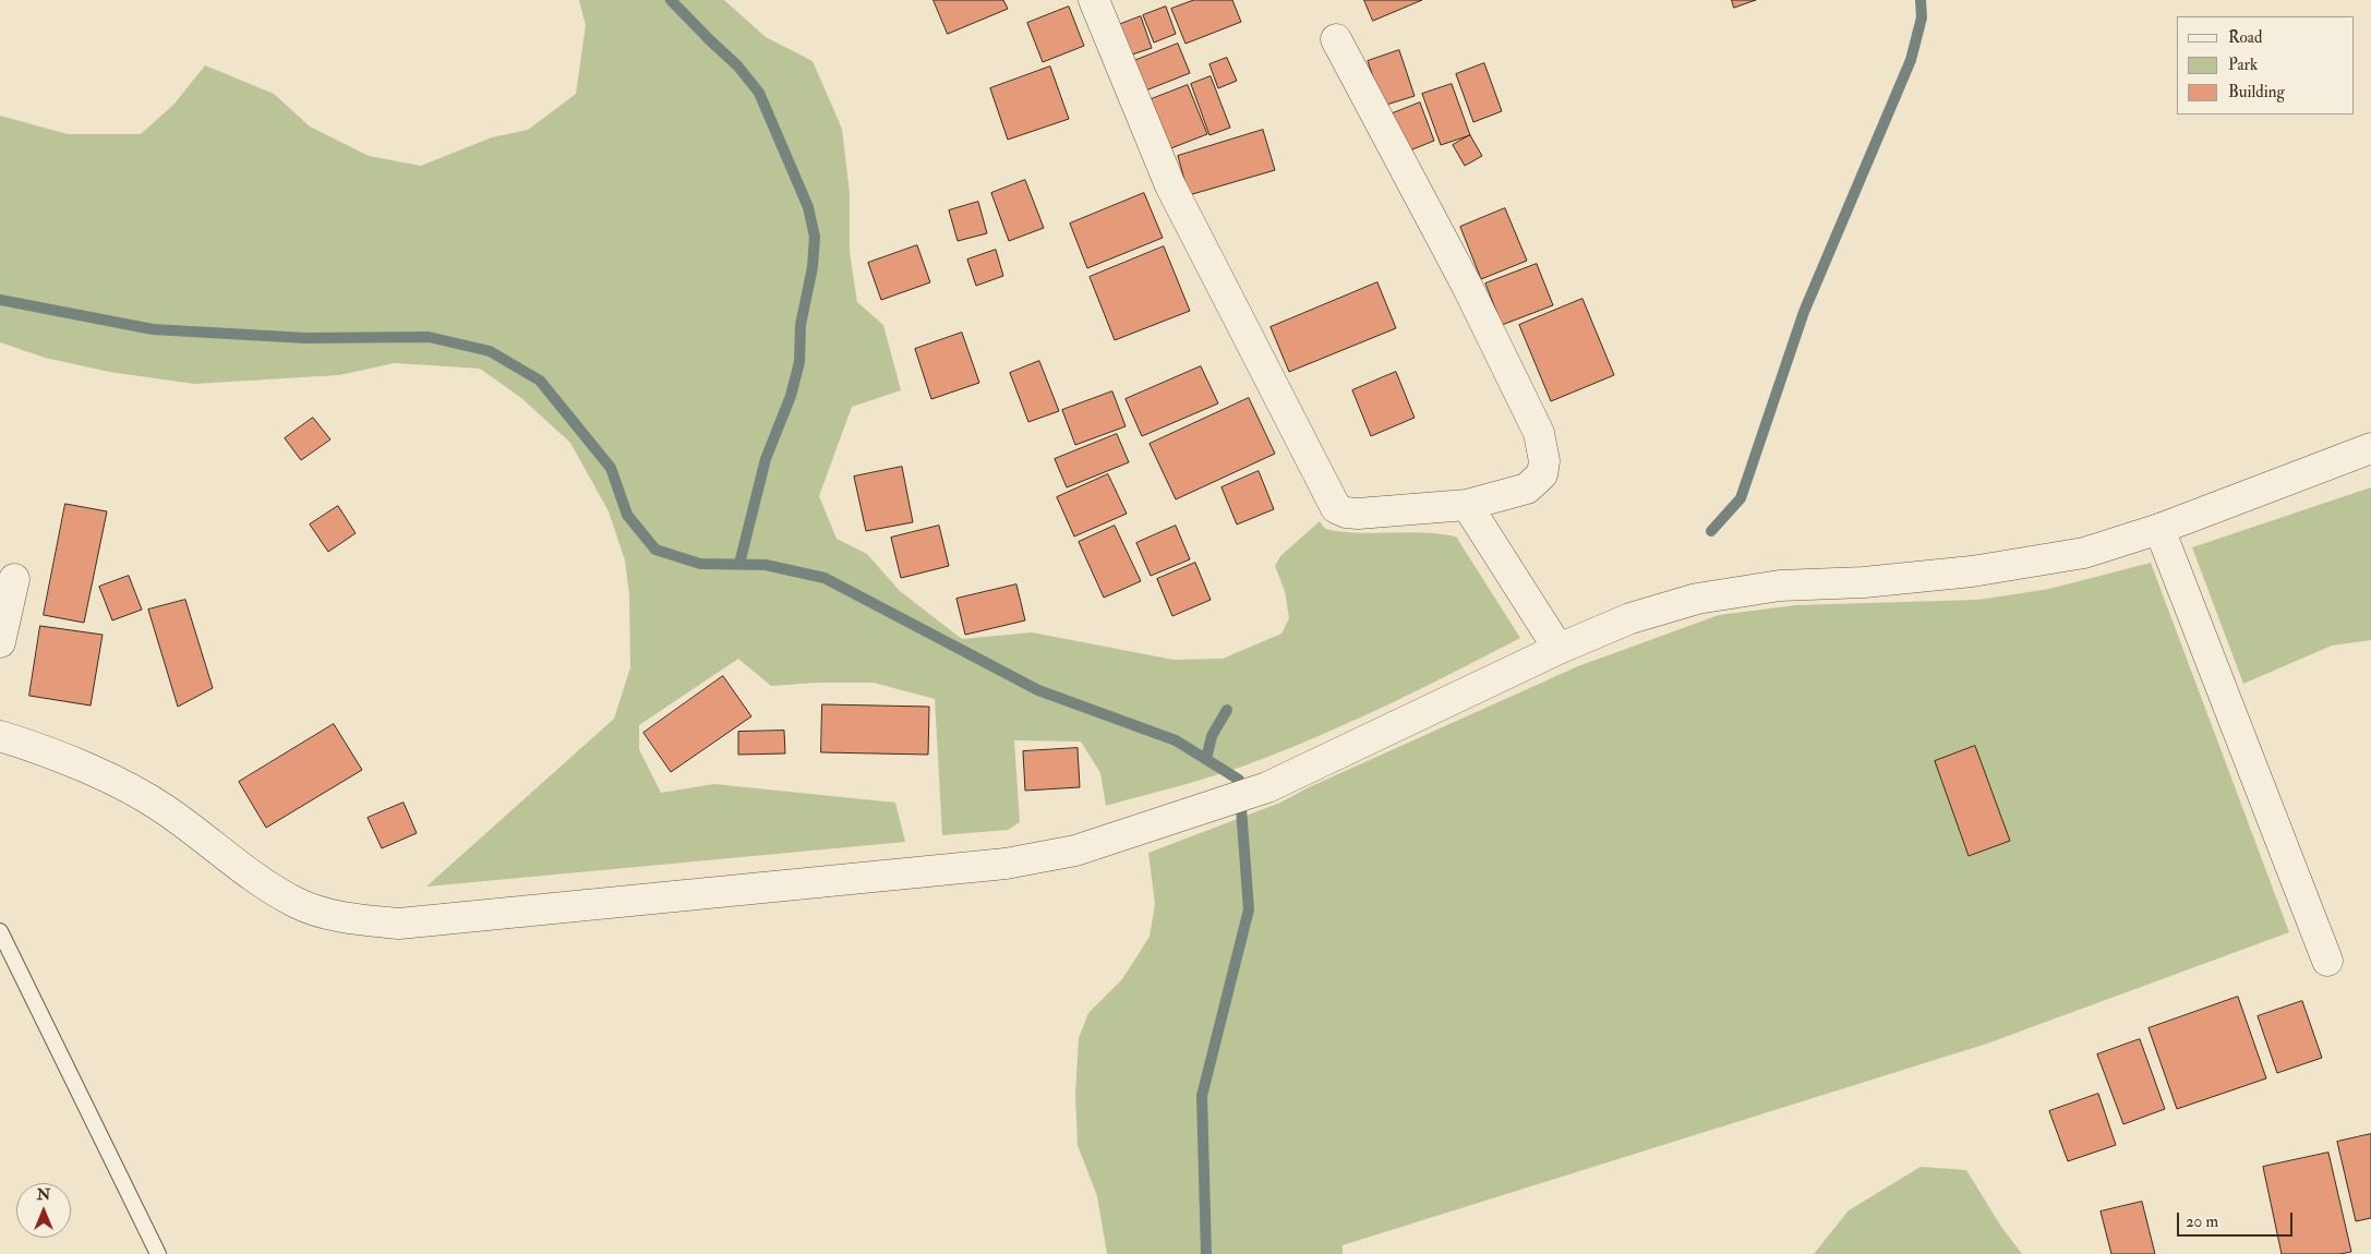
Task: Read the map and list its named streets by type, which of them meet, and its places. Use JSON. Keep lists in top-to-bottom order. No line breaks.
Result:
{"legend":["Road","Park","Building"],"scale_bar":"20 m","north":"top"}
